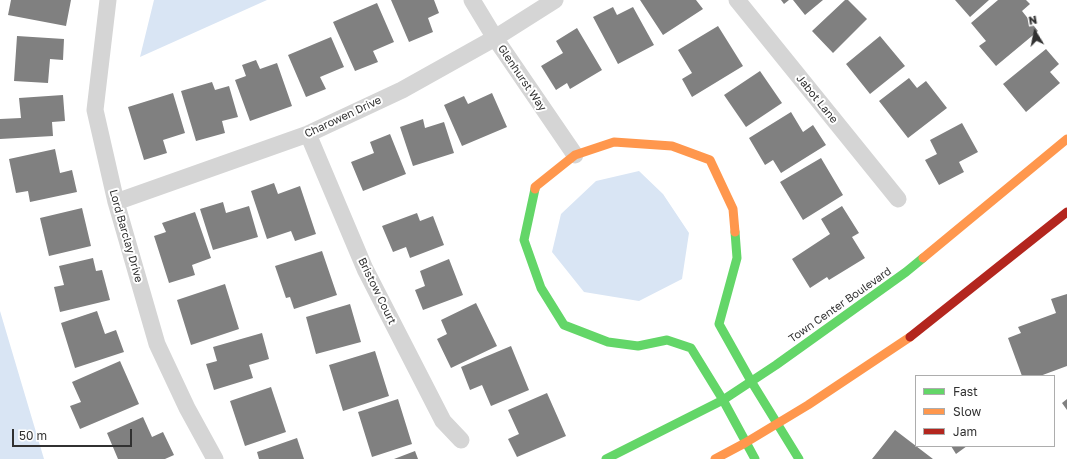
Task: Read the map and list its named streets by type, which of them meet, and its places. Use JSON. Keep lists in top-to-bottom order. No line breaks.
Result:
{"streets":{"street":["Glenhurst Way","Jabot Lane","Charowen Drive","Lord Barclay Drive","Bristow Court","Town Center Boulevard"]},"crossings":[["Glenhurst Way","Charowen Drive"],["Charowen Drive","Lord Barclay Drive"],["Charowen Drive","Bristow Court"]],"legend":["Fast","Slow","Jam"],"scale_bar":"50 m","north":"top"}
